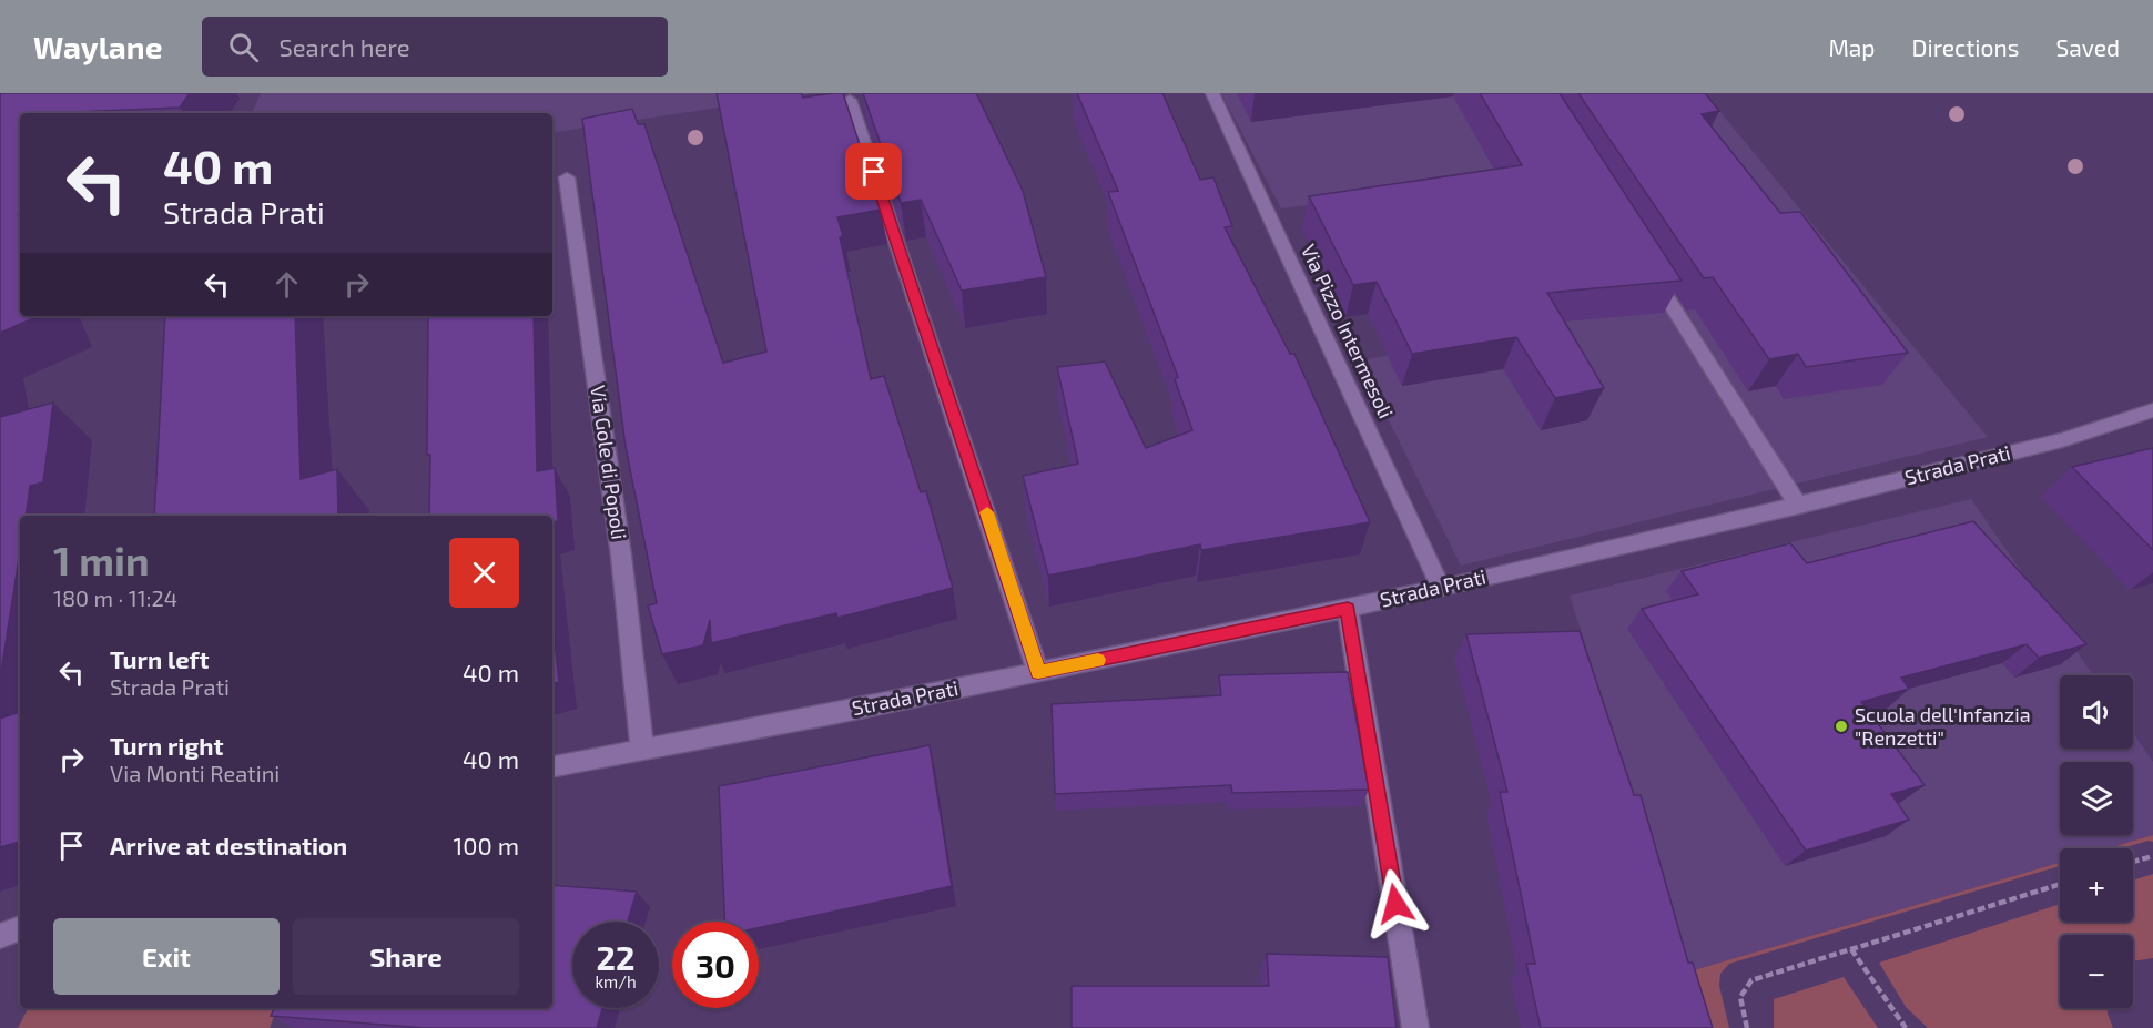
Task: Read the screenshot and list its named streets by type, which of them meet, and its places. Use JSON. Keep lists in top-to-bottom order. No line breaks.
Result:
{"streets":{"street":["Via Pizzo Intermesoli","Via Gole di Popoli","Strada Prati"]},"crossings":[["Via Pizzo Intermesoli","Strada Prati"],["Via Gole di Popoli","Strada Prati"]],"places":["Scuola dell'Infanzia \"Renzetti\""],"page":{"header":"Waylane","search":"Search here","nav":["Map","Directions","Saved"],"turn":["40 m","Strada Prati"],"heading":["1 min","180 m · 11:24"],"list":[{"name":"Turn left","note":"Strada Prati","value":"40 m"},{"name":"Turn right","note":"Via Monti Reatini","value":"40 m"},{"name":"Arrive at destination","value":"100 m"}],"map_buttons":["+","−"],"buttons":["Exit","Share"],"speed":"22 km/h","limit":"30"}}
